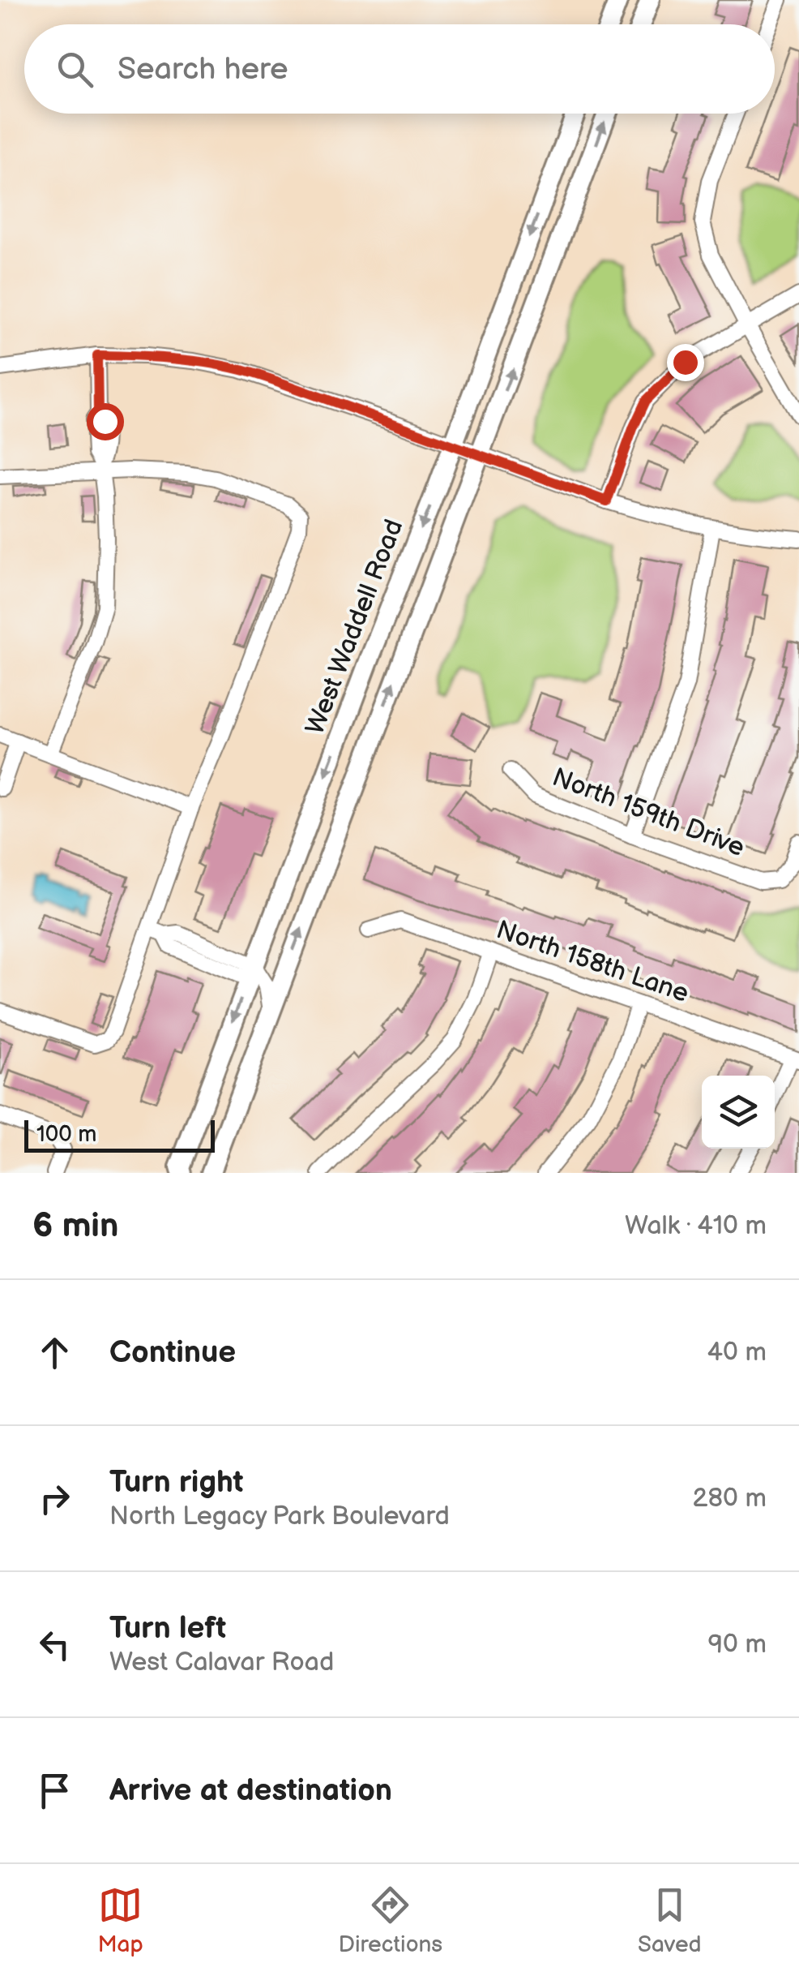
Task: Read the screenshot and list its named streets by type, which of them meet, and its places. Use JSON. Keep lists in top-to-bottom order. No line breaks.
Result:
{"streets":{"main road":["West Waddell Road"],"street":["North 159th Drive","North 158th Lane"]},"scale_bar":"100 m","page":{"search":"Search here","scale":"100 m","heading":["6 min","Walk · 410 m"],"list":[["Continue","40 m"],["Turn right","North Legacy Park Boulevard","280 m"],["Turn left","West Calavar Road","90 m"],"Arrive at destination"],"nav":["Map","Directions","Saved"]}}
